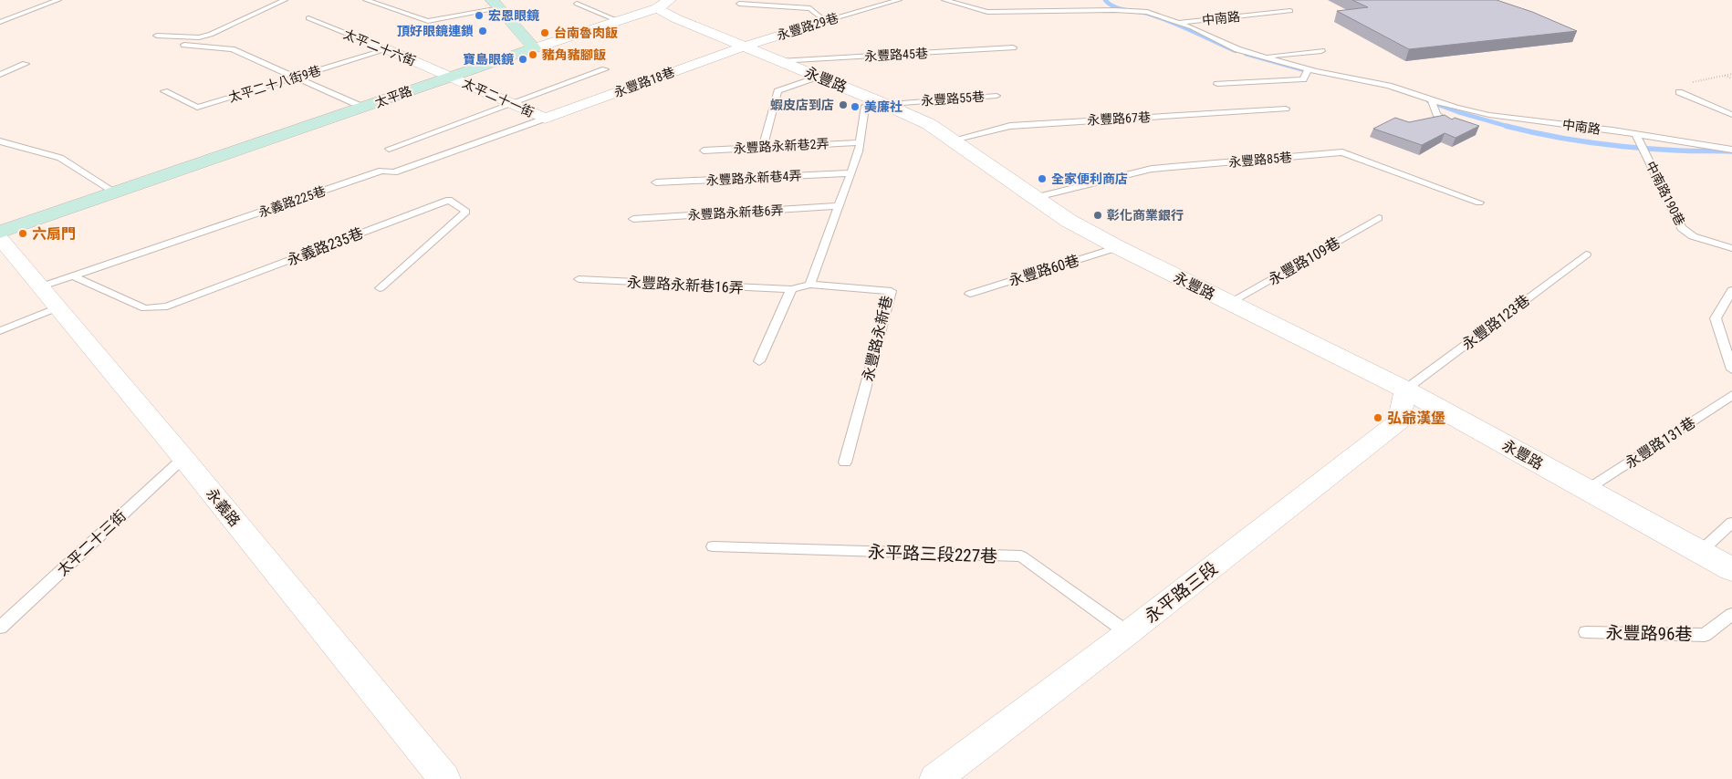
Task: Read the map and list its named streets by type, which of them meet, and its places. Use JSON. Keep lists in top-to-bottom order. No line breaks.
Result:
{"streets":{"main road":["太平路"],"street":["永豐路29巷","太平二十六街","永豐路","永豐路18巷","太平二十一街","永義路","永平路三段"],"lane":["中南路","永豐路45巷","太平二十八街9巷","永豐路55巷","永豐路67巷","永豐路永新巷2弄","永豐路85巷","永豐路永新巷4弄","中南路190巷","永義路225巷","永豐路永新巷6弄","永義路235巷","永豐路109巷","永豐路60巷","永豐路永新巷16弄","永豐路123巷","永豐路永新巷","永豐路131巷","太平二十三街","永平路三段227巷","永豐路96巷"]},"crossings":[["中南路","中南路190巷"],["永豐路29巷","永豐路"],["永豐路29巷","永豐路18巷"],["太平二十六街","太平二十八街9巷"],["太平二十六街","太平路"],["太平二十六街","太平二十一街"],["永豐路45巷","永豐路"],["永豐路","永豐路18巷"],["永豐路","太平路"],["永豐路","永豐路55巷"],["永豐路","永豐路67巷"],["永豐路","永豐路85巷"],["永豐路","永豐路109巷"],["永豐路","永豐路60巷"],["永豐路","永豐路123巷"],["永豐路","永豐路131巷"],["永豐路","永平路三段"],["永豐路18巷","太平二十一街"],["永豐路18巷","永義路225巷"],["太平路","太平二十一街"],["太平二十一街","永義路225巷"],["永義路225巷","永義路235巷"],["永義路225巷","永義路"],["永豐路永新巷16弄","永豐路永新巷"],["永豐路123巷","永平路三段"],["永義路","太平二十三街"],["永平路三段227巷","永平路三段"]],"places":["宏恩眼鏡","頂好眼鏡連鎖","台南魯肉飯","豬角豬腳飯","寶島眼鏡","蝦皮店到店","美廉社","全家便利商店","彰化商業銀行","六扇門","弘爺漢堡"]}
